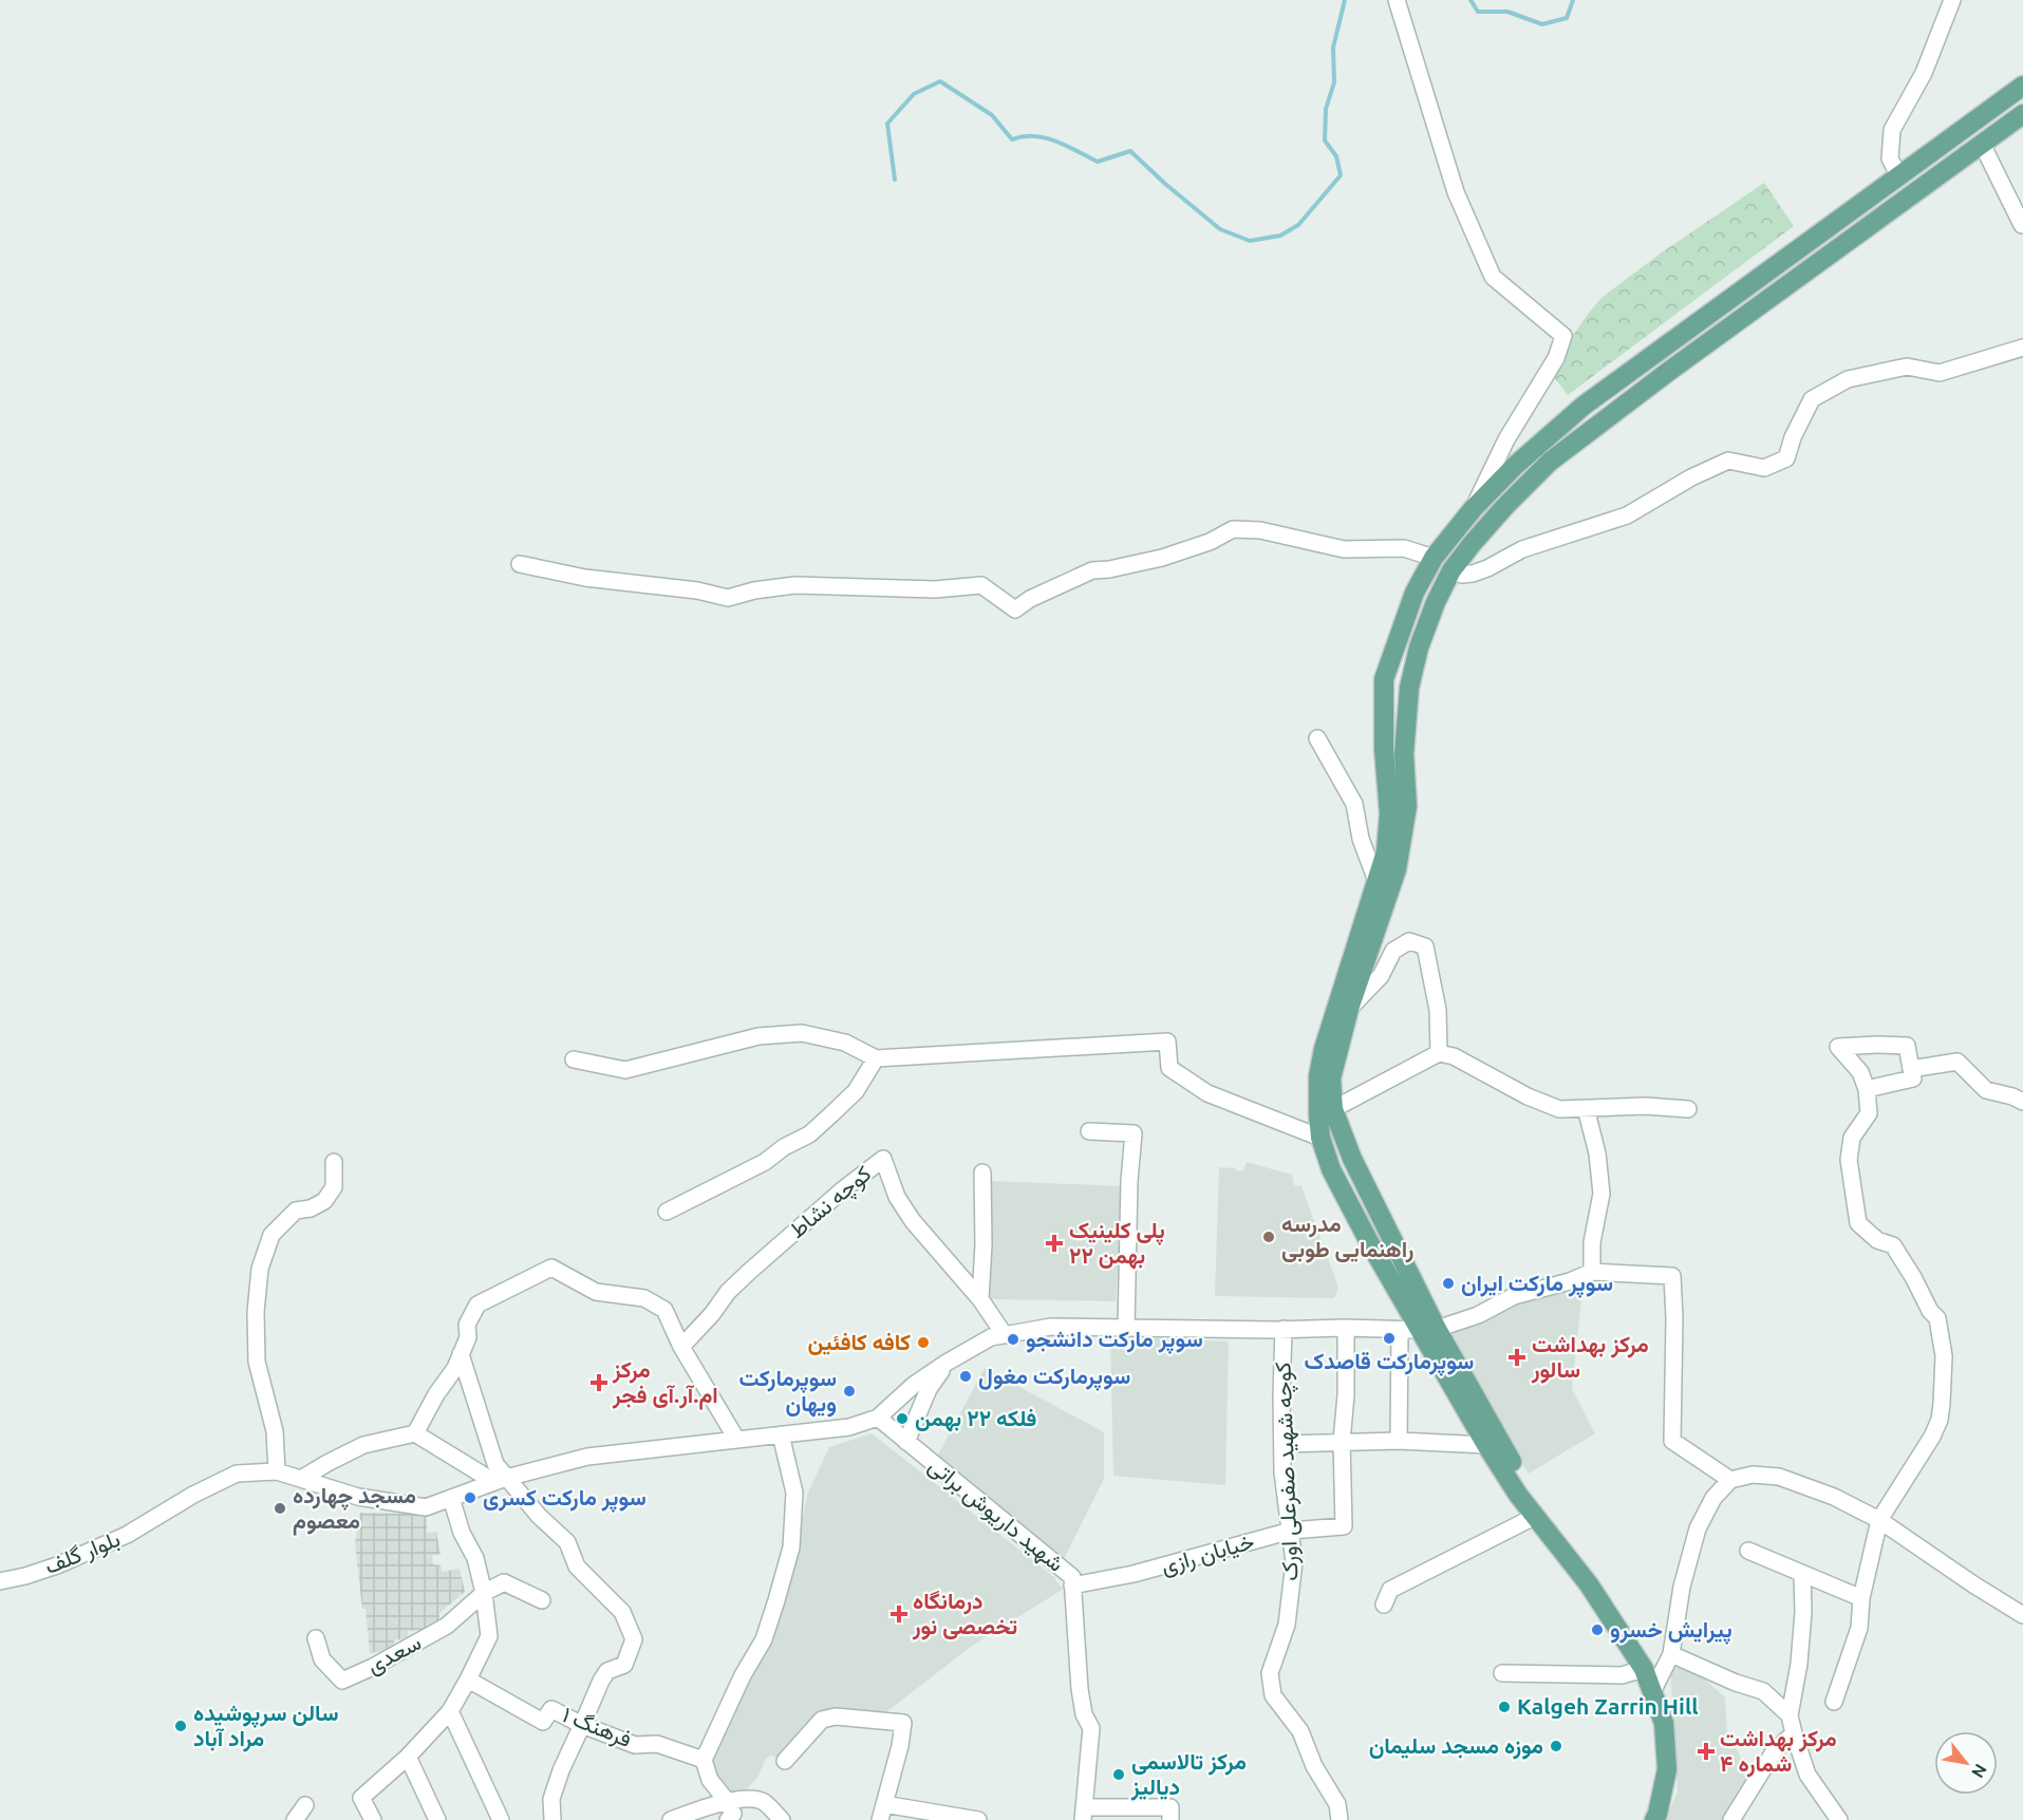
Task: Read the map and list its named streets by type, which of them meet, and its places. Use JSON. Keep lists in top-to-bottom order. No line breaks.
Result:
{"streets":{"street":["کوچه نشاط","کوچه شهید صفرعلی اورک","شهید داریوش براتی","بلوار گلف","خیابان رازی","سعدی","فرهنگ ۱"]},"crossings":[["کوچه شهید صفرعلی اورک","خیابان رازی"],["شهید داریوش براتی","بلوار گلف"],["شهید داریوش براتی","خیابان رازی"]],"places":{"other":["مدرسه راهنمایی طوبی","سوپر مارکت ایران","سوپرمارکت قاصدک","سوپر مارکت دانشجو","کافه کافئین","سوپرمارکت مغول","سوپرمارکت ویهان","فلکه ۲۲ بهمن","سوپر مارکت کسری","مسجد چهارده معصوم","پیرایش خسرو","Kalgeh Zarrin Hill","سالن سرپوشیده مراد آباد","موزه مسجد سلیمان","مرکز تالاسمی دیالیز"],"health":["پلی کلینیک ۲۲ بهمن","مرکز بهداشت سالور","مرکز ام.آر.آی فجر","درمانگاه تخصصی نور","مرکز بهداشت شماره ۴"]},"north":"bottom right"}
